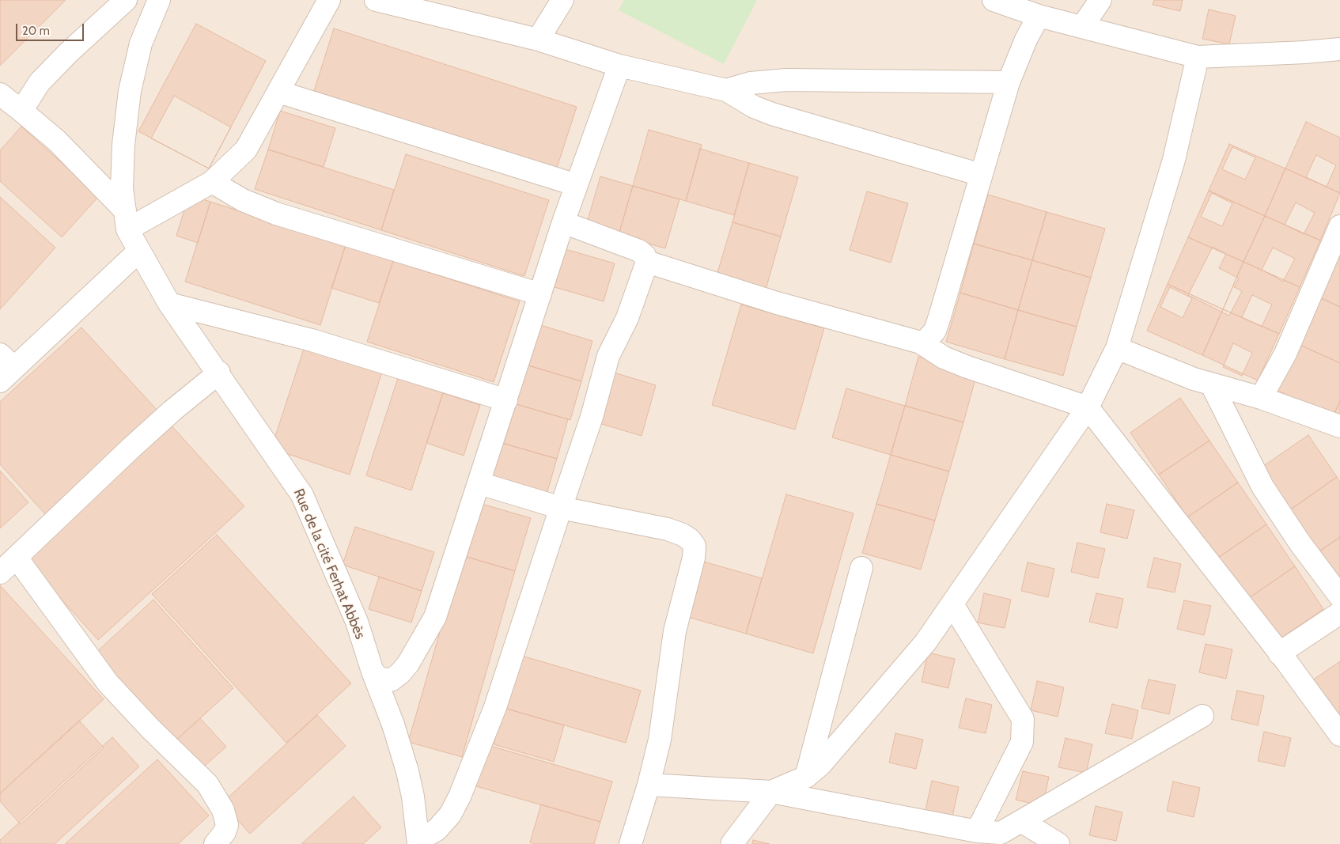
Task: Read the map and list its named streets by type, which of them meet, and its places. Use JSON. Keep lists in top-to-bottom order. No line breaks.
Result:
{"streets":{"street":["Rue de la cité Ferhat Abbès"]},"scale_bar":"20 m"}
